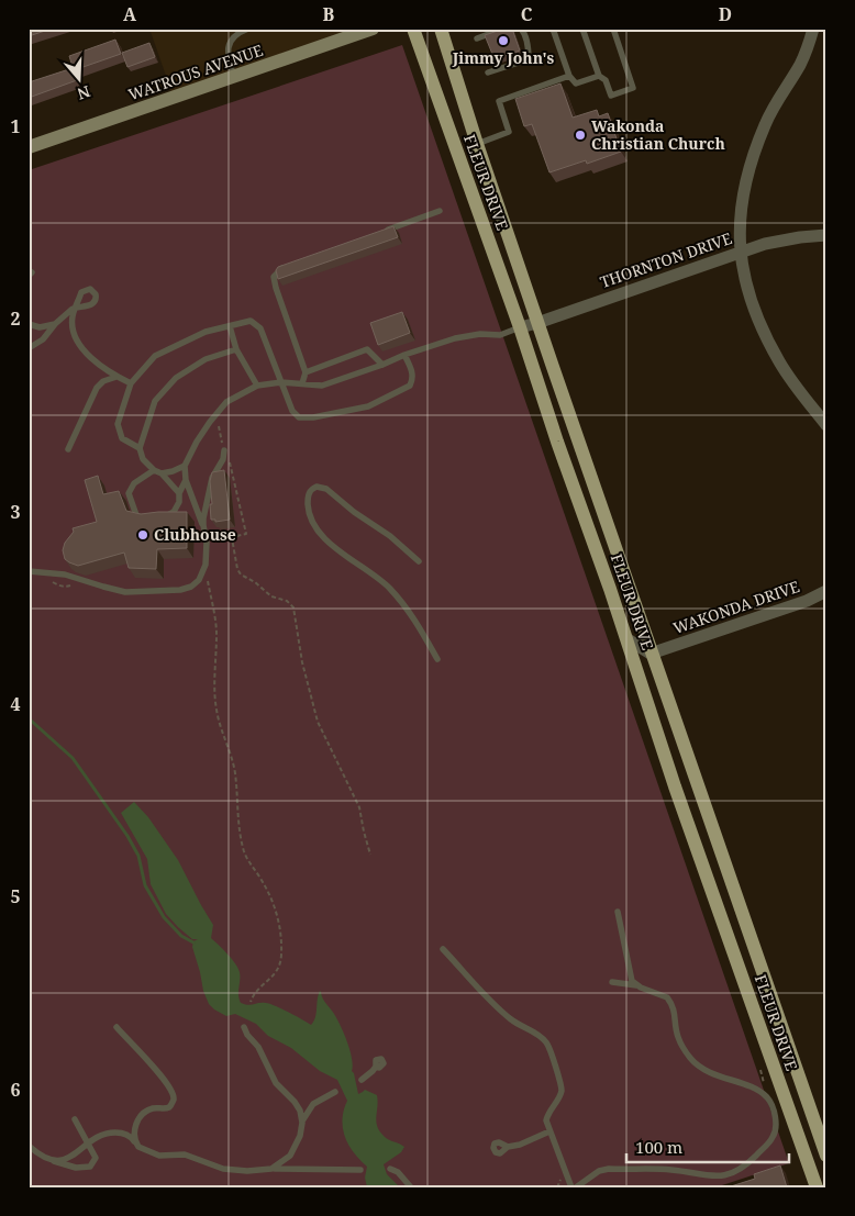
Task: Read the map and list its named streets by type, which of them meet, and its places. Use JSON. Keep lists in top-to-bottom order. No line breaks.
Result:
{"streets":{"main road":["FLEUR DRIVE"],"street":["WATROUS AVENUE","THORNTON DRIVE","WAKONDA DRIVE"]},"crossings":[["FLEUR DRIVE","THORNTON DRIVE"],["FLEUR DRIVE","WAKONDA DRIVE"]],"places":["Jimmy John's","Wakonda Christian Church","Clubhouse"],"scale_bar":"100 m","north":"bottom","grid":{"columns":["A","B","C","D"],"rows":["1","2","3","4","5","6"]}}
